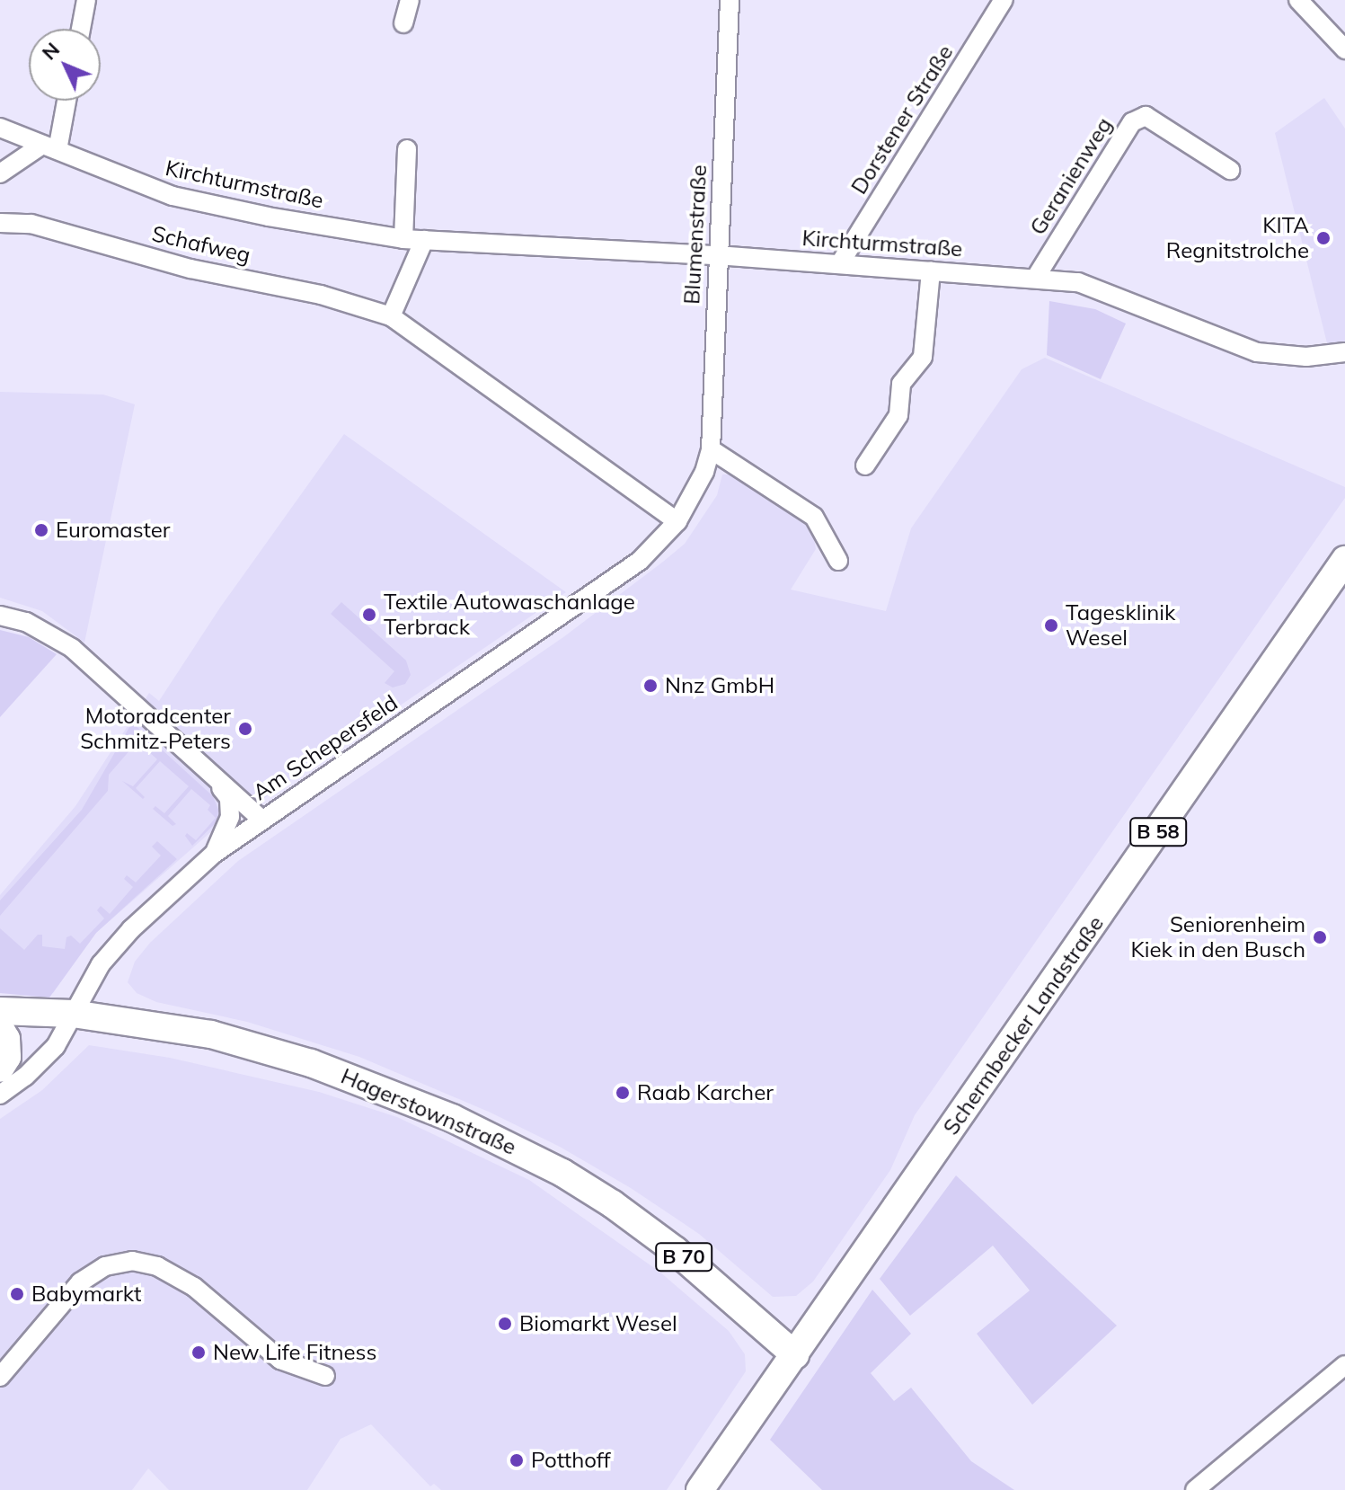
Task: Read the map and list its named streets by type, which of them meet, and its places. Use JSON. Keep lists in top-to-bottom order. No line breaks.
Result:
{"streets":{"main road":["B 58","Schermbecker Landstraße","Hagerstownstraße","B 70"],"street":["Dorstener Straße","Geranienweg","Kirchturmstraße","Blumenstraße","Schafweg","Am Schepersfeld"]},"crossings":[["Dorstener Straße","Kirchturmstraße"],["Geranienweg","Kirchturmstraße"],["Kirchturmstraße","Blumenstraße"],["Blumenstraße","Am Schepersfeld"],["Schafweg","Am Schepersfeld"],["Am Schepersfeld","Hagerstownstraße"],["Schermbecker Landstraße","Hagerstownstraße"]],"places":["KITA Regnitstrolche","Euromaster","Textile Autowaschanlage Terbrack","Tagesklinik Wesel","Nnz GmbH","Motoradcenter Schmitz-Peters","Seniorenheim Kiek in den Busch","Raab Karcher","Babymarkt","Biomarkt Wesel","New Life Fitness","Potthoff"],"north":"top left"}
